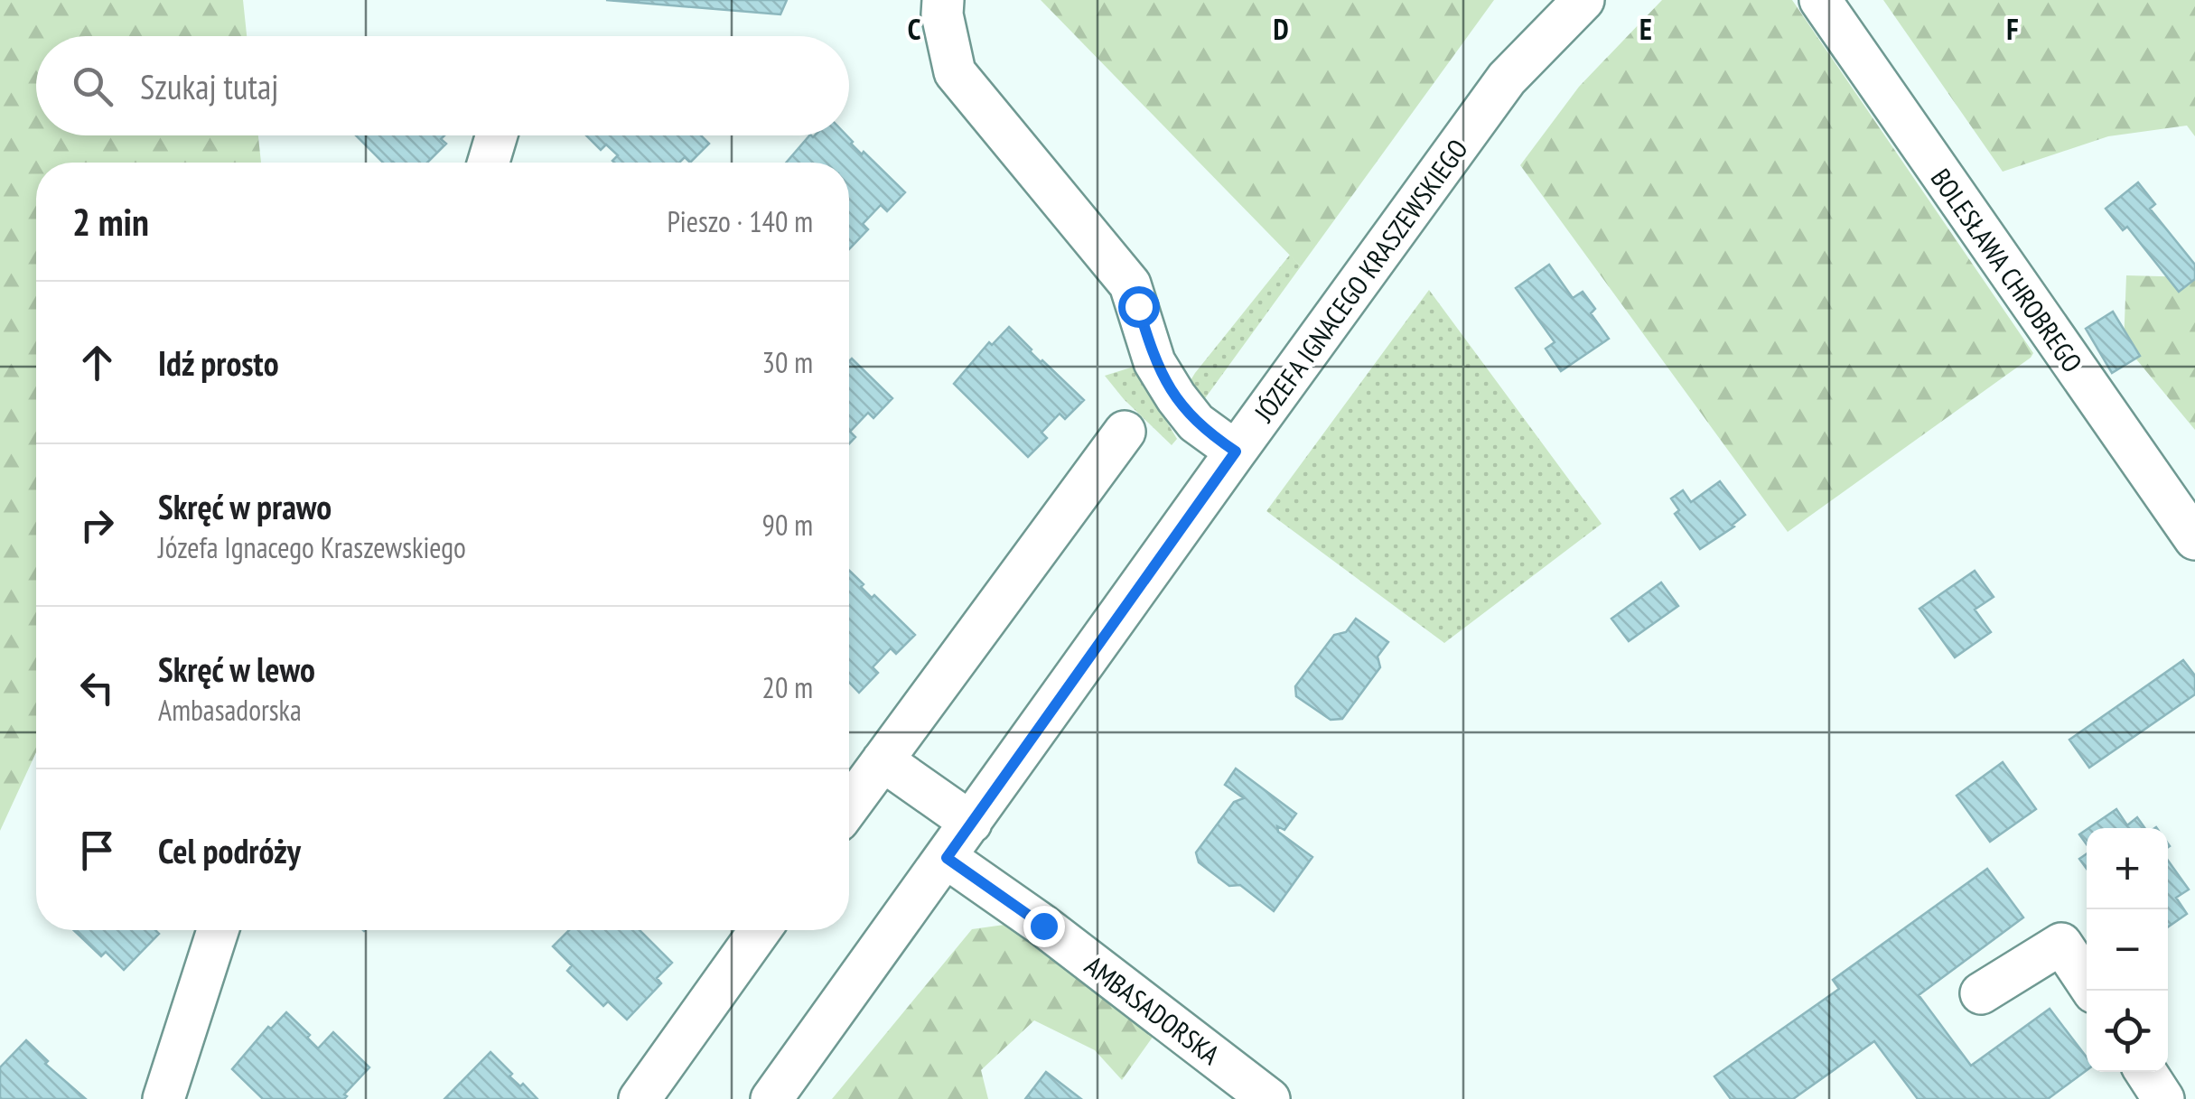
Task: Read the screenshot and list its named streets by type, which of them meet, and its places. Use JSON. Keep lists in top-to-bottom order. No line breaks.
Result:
{"streets":{"street":["BOLESŁAWA CHROBREGO","JÓZEFA IGNACEGO KRASZEWSKIEGO","AMBASADORSKA"]},"crossings":[["JÓZEFA IGNACEGO KRASZEWSKIEGO","AMBASADORSKA"]],"page":{"search":"Szukaj tutaj","heading":["2 min","Pieszo · 140 m"],"list":[["Idź prosto","30 m"],["Skręć w prawo","Józefa Ignacego Kraszewskiego","90 m"],["Skręć w lewo","Ambasadorska","20 m"],"Cel podróży"],"map_buttons":["+","−"]},"grid":{"columns":["C","D","E","F"]}}
